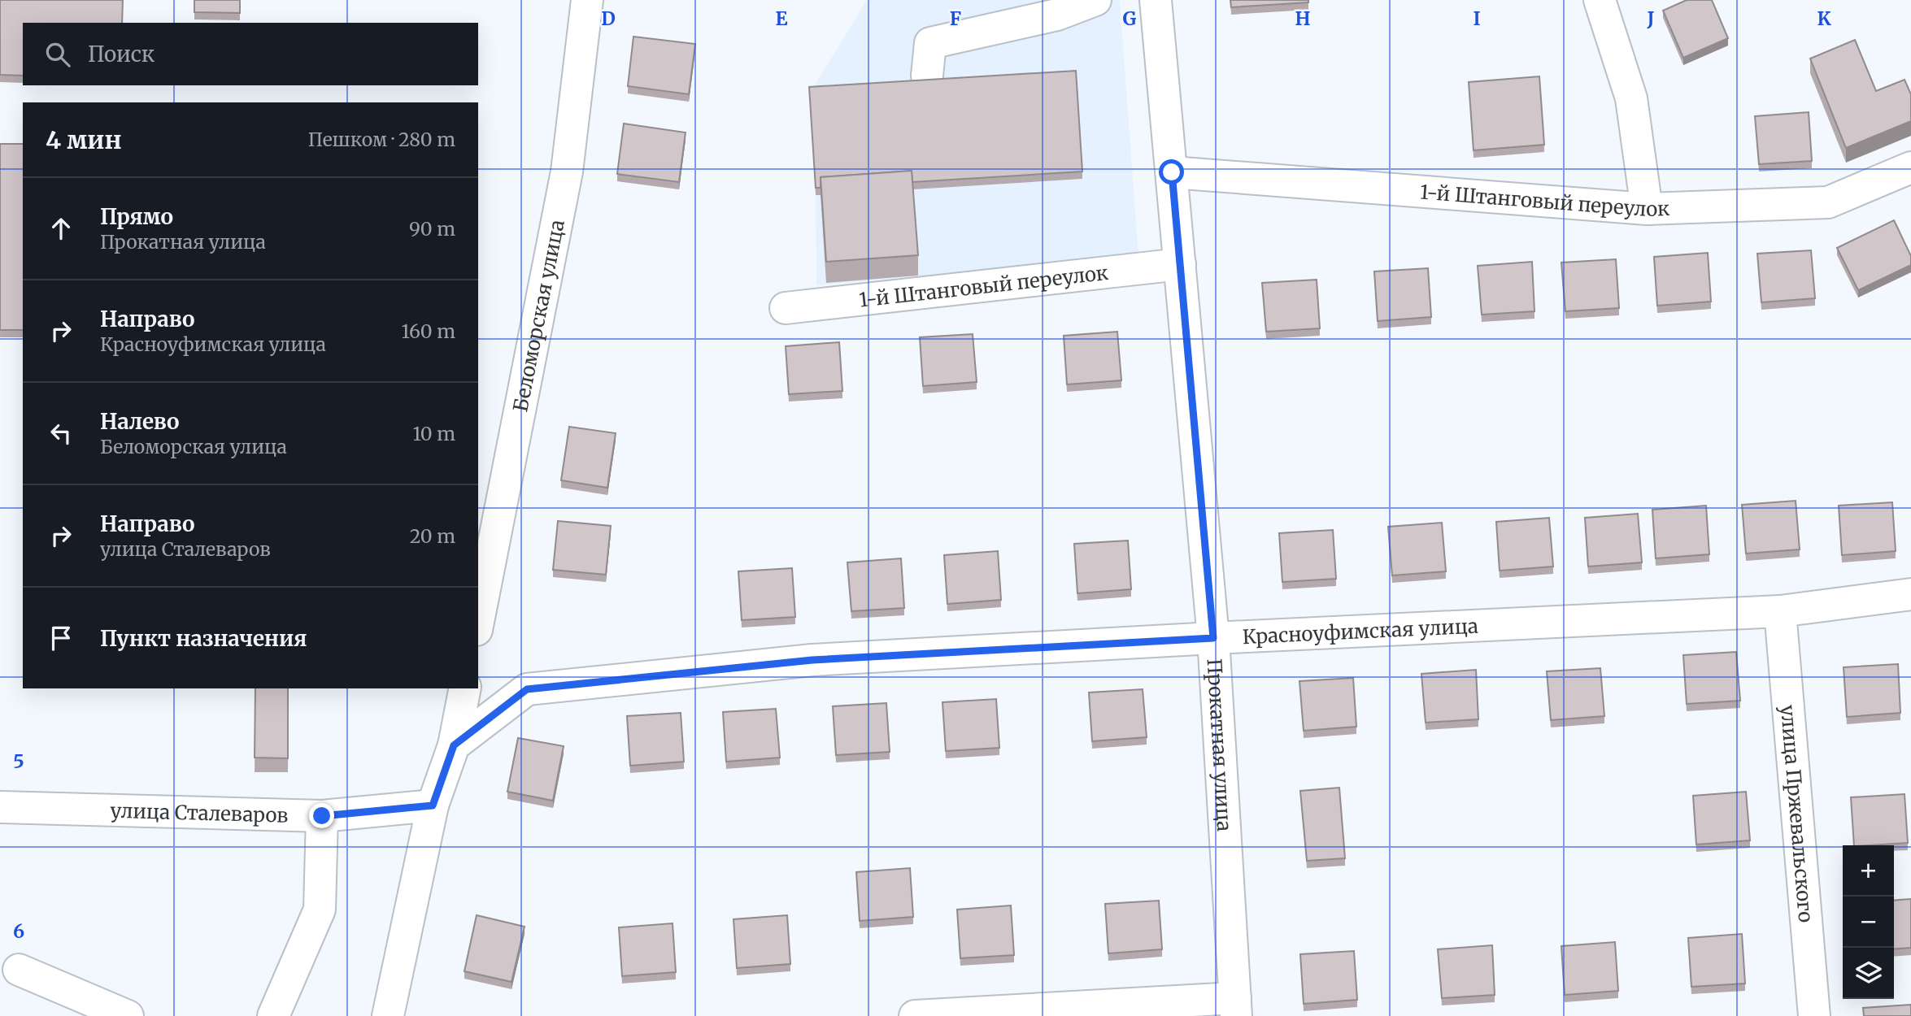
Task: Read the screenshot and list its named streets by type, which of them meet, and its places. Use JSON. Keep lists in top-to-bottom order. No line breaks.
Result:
{"streets":{"street":["1-й Штанговый переулок","Беломорская улица","Красноуфимская улица","Прокатная улица","улица Сталеваров","улица Пржевальского"]},"crossings":[["1-й Штанговый переулок","Прокатная улица"],["Красноуфимская улица","Прокатная улица"],["Красноуфимская улица","улица Пржевальского"]],"page":{"search":"Поиск","heading":["4 мин","Пешком · 280 m"],"list":[["Прямо","Прокатная улица","90 m"],["Направо","Красноуфимская улица","160 m"],["Налево","Беломорская улица","10 m"],["Направо","улица Сталеваров","20 m"],"Пункт назначения"],"map_buttons":["+","−"]},"grid":{"columns":["D","E","F","G","H","I","J","K"],"rows":["5","6"]}}
